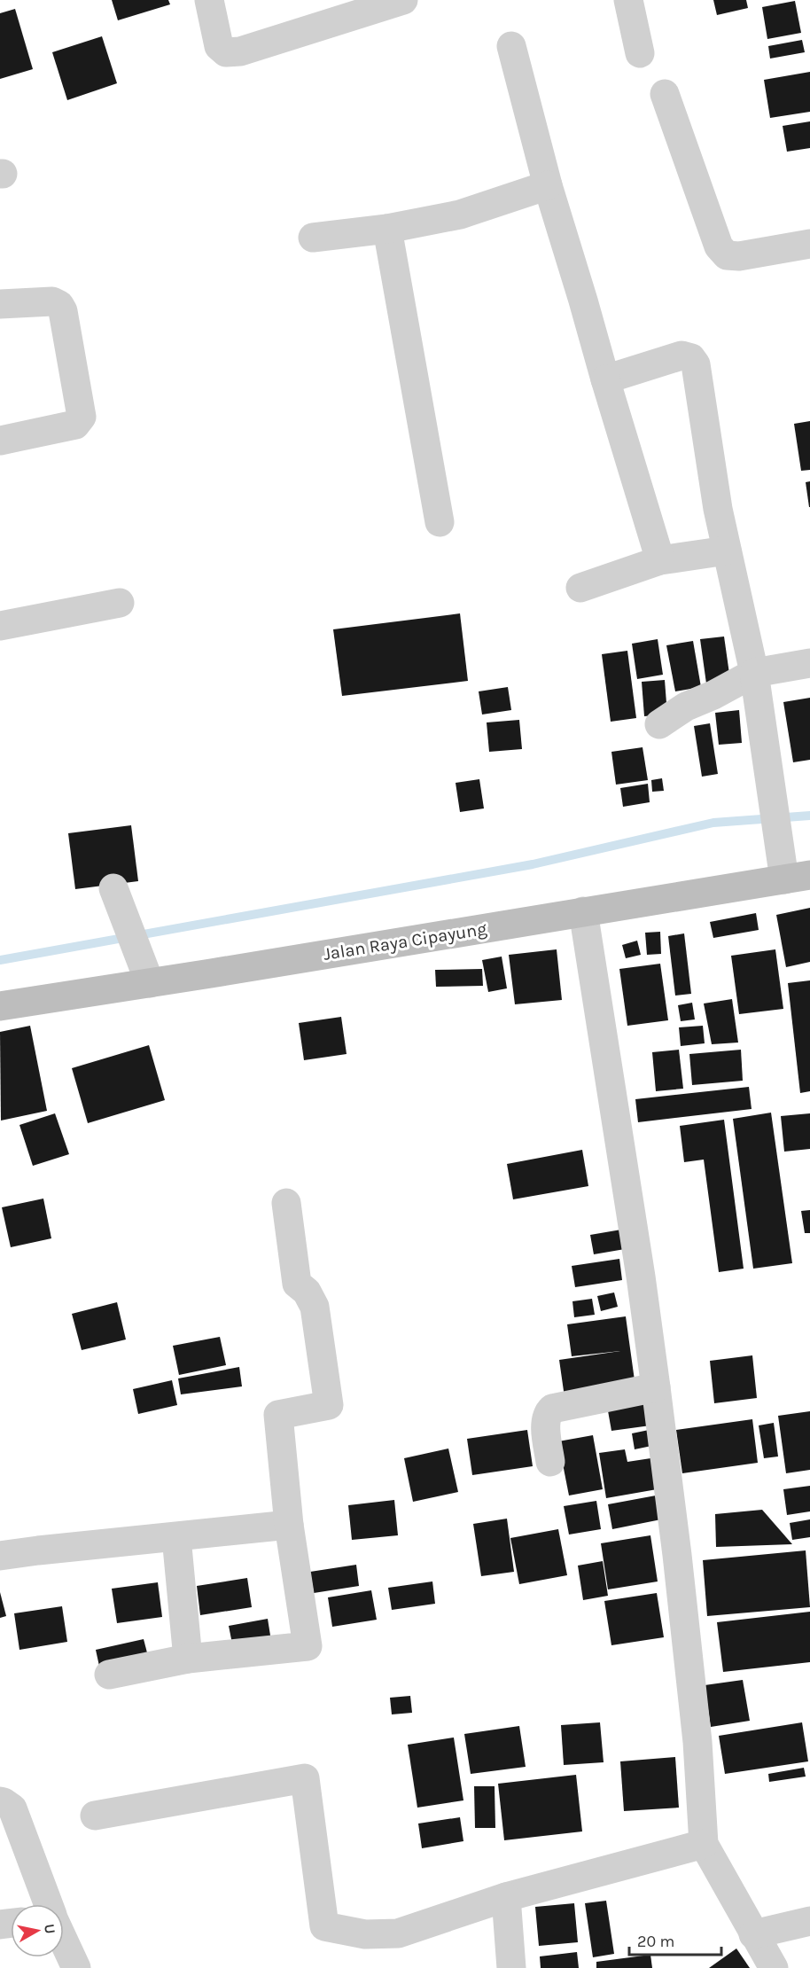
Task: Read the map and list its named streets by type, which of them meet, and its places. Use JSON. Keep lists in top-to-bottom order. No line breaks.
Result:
{"streets":{"main road":["Jalan Raya Cipayung"]},"scale_bar":"20 m","north":"right"}
